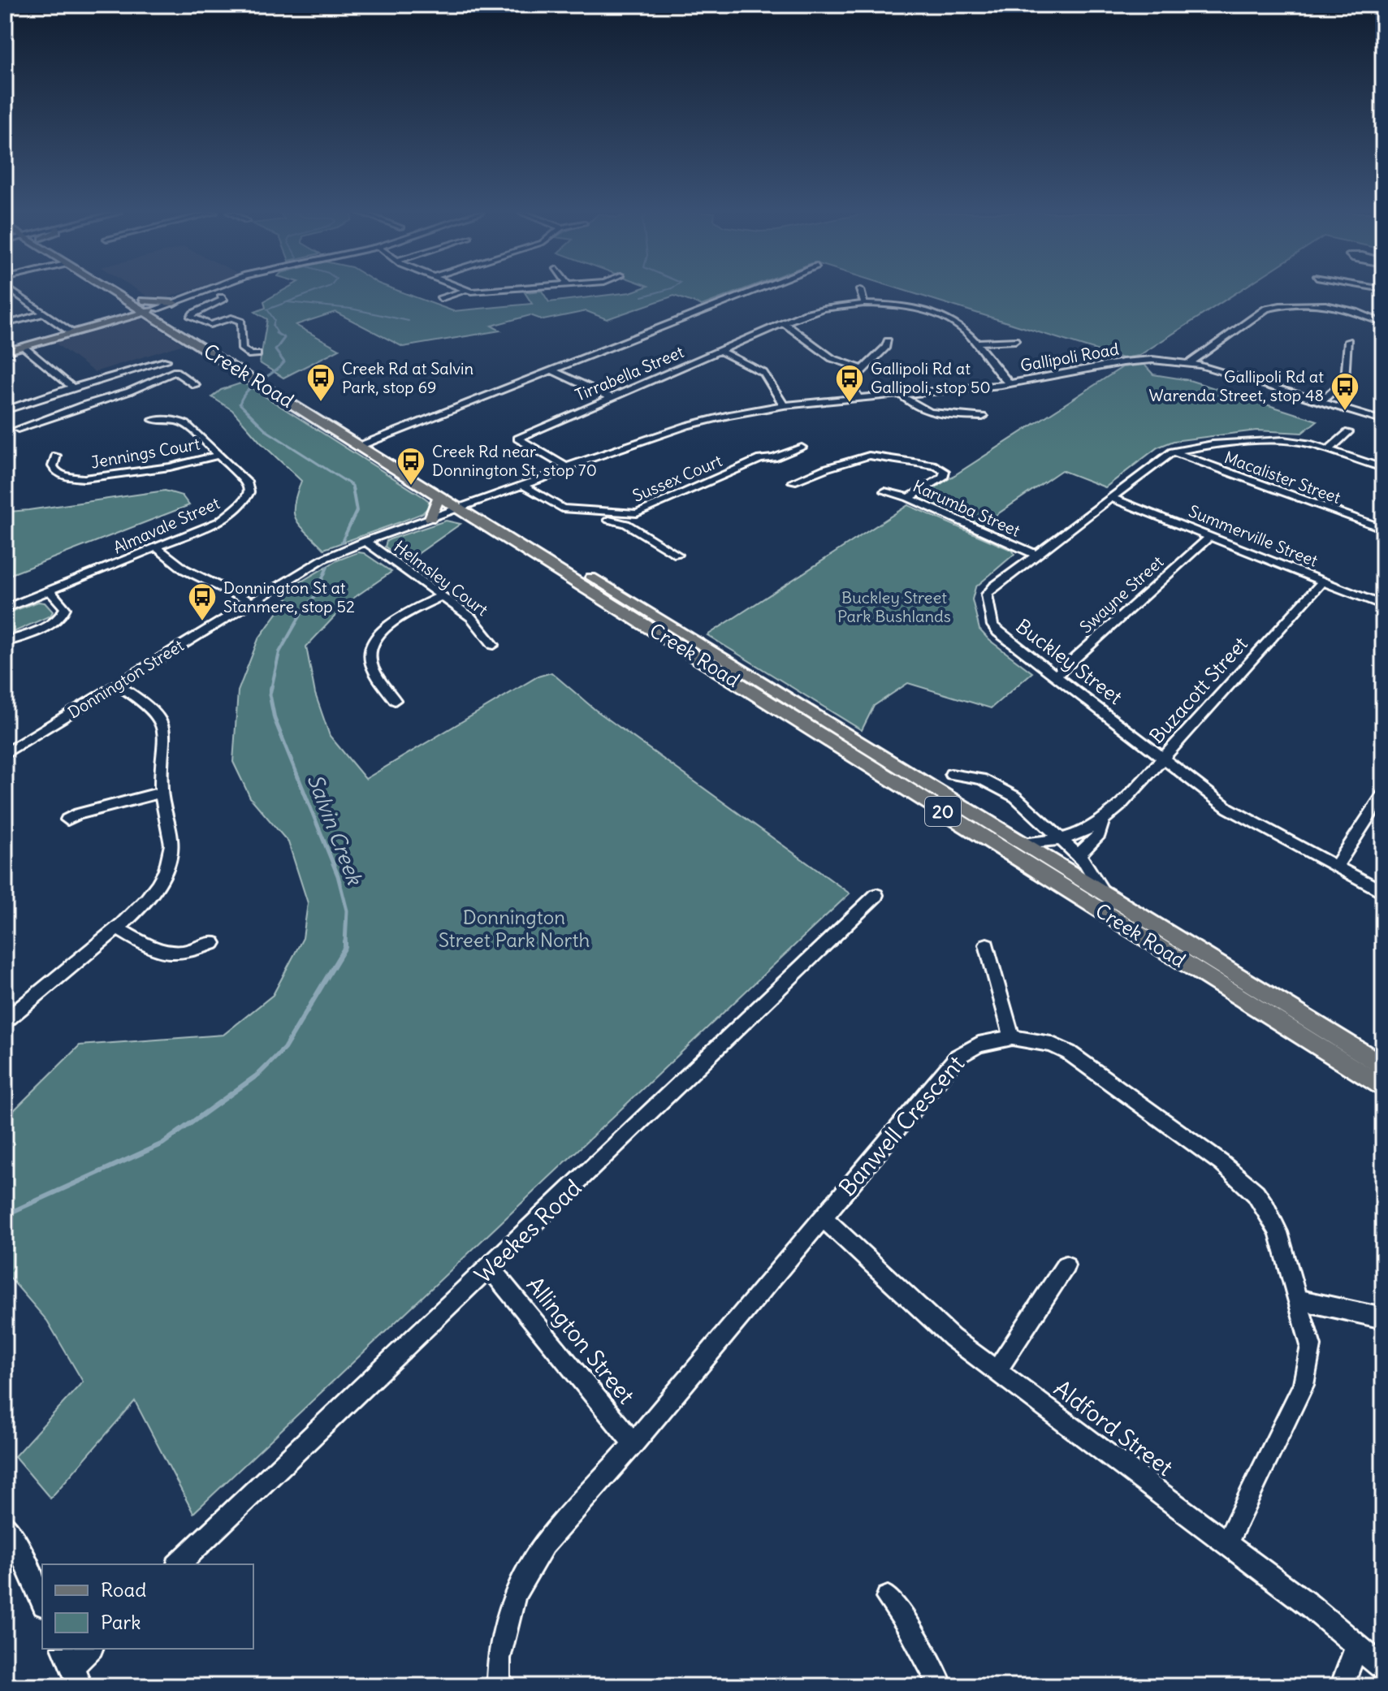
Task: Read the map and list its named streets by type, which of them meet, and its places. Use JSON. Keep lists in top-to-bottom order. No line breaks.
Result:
{"streets":{"main road":["Creek Road","20"],"street":["Gallipoli Road","Tirrabella Street","Jennings Court","Macalister Street","Sussex Court","Karumba Street","Almavale Street","Summerville Street","Helmsley Court","Swayne Street","Buckley Street","Donnington Street","Buzacott Street","Banwell Crescent","Weekes Road","Allington Street","Aldford Street"]},"crossings":[["Gallipoli Road","Tirrabella Street"],["Gallipoli Road","Creek Road"],["Gallipoli Road","Sussex Court"],["Gallipoli Road","Donnington Street"],["Creek Road","Donnington Street"],["Creek Road","Buzacott Street"],["Jennings Court","Almavale Street"],["Macalister Street","Buckley Street"],["Karumba Street","Buckley Street"],["Summerville Street","Swayne Street"],["Summerville Street","Buckley Street"],["Summerville Street","Buzacott Street"],["Helmsley Court","Donnington Street"],["Swayne Street","Buckley Street"],["Buckley Street","Buzacott Street"],["Banwell Crescent","Allington Street"],["Banwell Crescent","Aldford Street"],["Weekes Road","Allington Street"]],"water":["Salvin Creek"],"parks":["Buckley Street Park Bushlands","Donnington Street Park North"],"places":{"bus stop":["Creek Rd at Salvin Park, stop 69","Gallipoli Rd at Gallipoli, stop 50","Gallipoli Rd at Warenda Street, stop 48","Creek Rd near Donnington St, stop 70","Donnington St at Stanmere, stop 52"]},"legend":["Road","Park"]}
